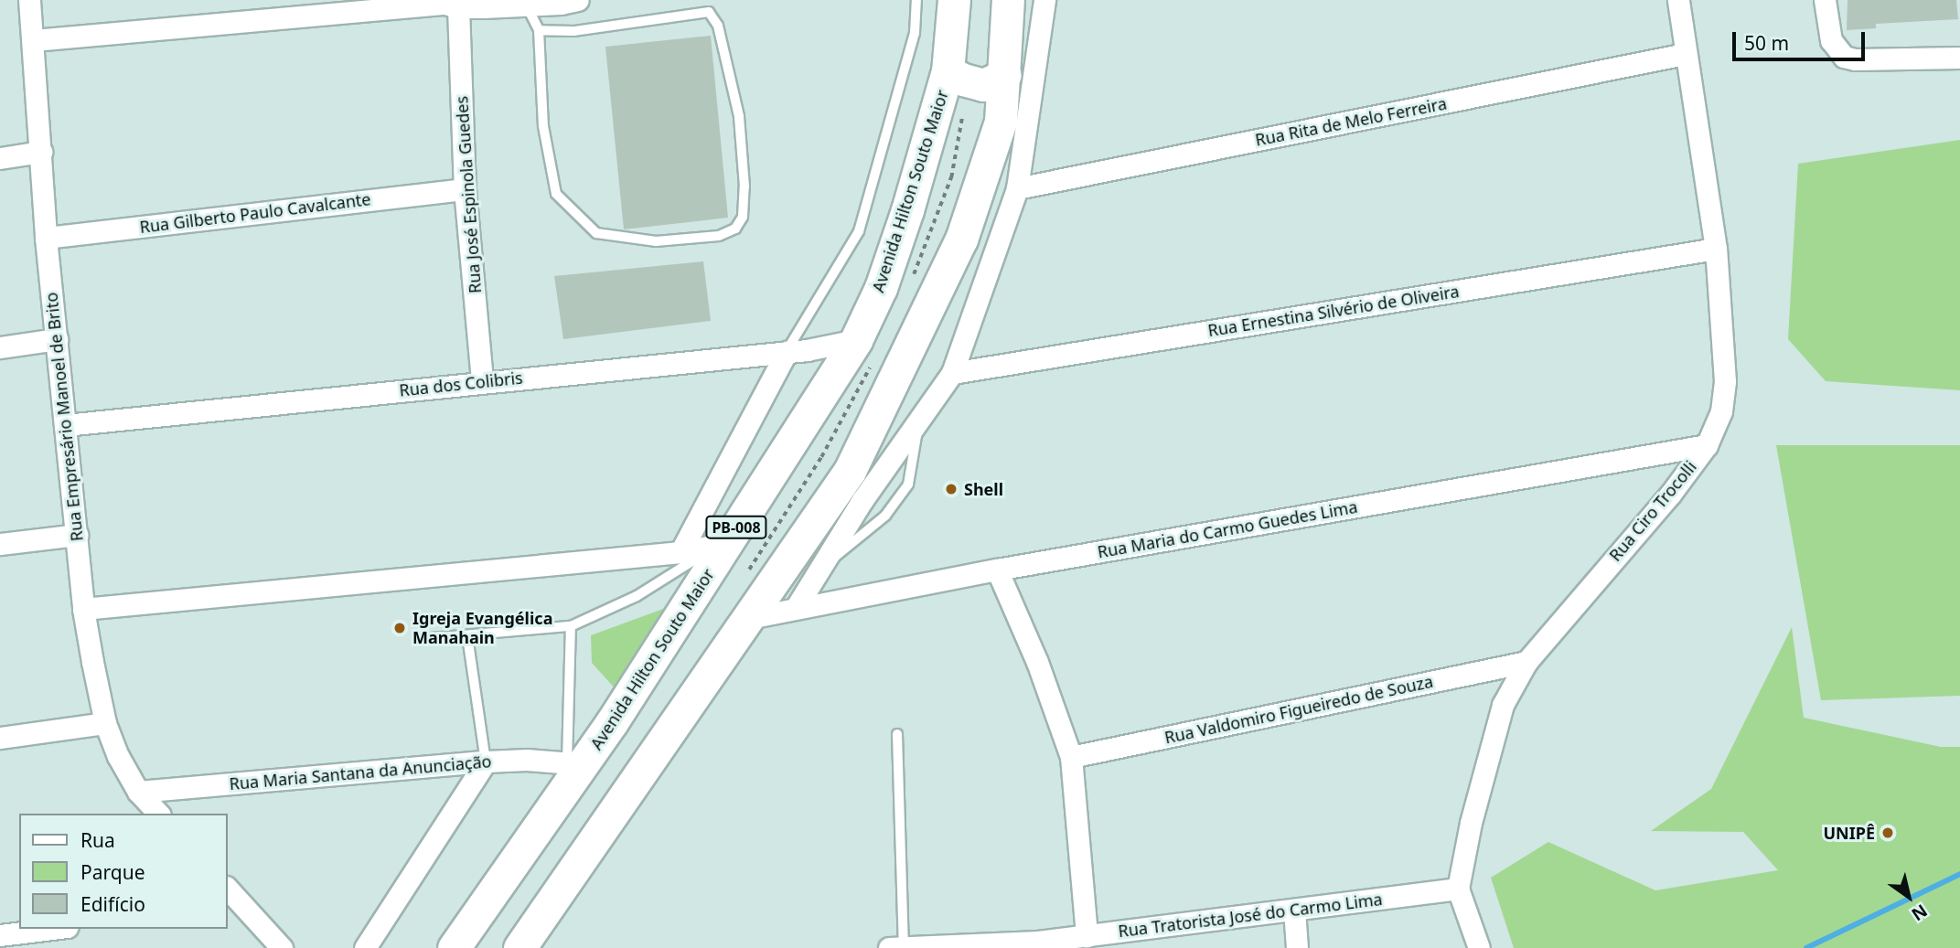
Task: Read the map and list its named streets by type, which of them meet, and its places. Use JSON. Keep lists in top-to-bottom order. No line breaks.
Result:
{"streets":{"main road":["Avenida Hilton Souto Maior","PB-008"],"street":["Rua Rita de Melo Ferreira","Rua José Espinola Guedes","Rua Gilberto Paulo Cavalcante","Rua Ernestina Silvério de Oliveira","Rua dos Colibris","Rua Empresário Manoel de Brito","Rua Ciro Trocolli","Rua Maria do Carmo Guedes Lima","Rua Valdomiro Figueiredo de Souza","Rua Maria Santana da Anunciação","Rua Tratorista José do Carmo Lima"]},"crossings":[["Rua Rita de Melo Ferreira","Rua Ciro Trocolli"],["Avenida Hilton Souto Maior","Rua dos Colibris"],["Avenida Hilton Souto Maior","Rua Maria Santana da Anunciação"],["Rua José Espinola Guedes","Rua Gilberto Paulo Cavalcante"],["Rua José Espinola Guedes","Rua dos Colibris"],["Rua Gilberto Paulo Cavalcante","Rua Empresário Manoel de Brito"],["Rua Ernestina Silvério de Oliveira","Rua Ciro Trocolli"],["Rua dos Colibris","Rua Empresário Manoel de Brito"],["Rua Empresário Manoel de Brito","Rua Maria Santana da Anunciação"],["Rua Ciro Trocolli","Rua Maria do Carmo Guedes Lima"],["Rua Ciro Trocolli","Rua Valdomiro Figueiredo de Souza"],["Rua Ciro Trocolli","Rua Tratorista José do Carmo Lima"]],"places":["Shell","Igreja Evangélica Manahain","UNIPÊ"],"legend":["Rua","Parque","Edifício"],"scale_bar":"50 m","north":"bottom right"}
